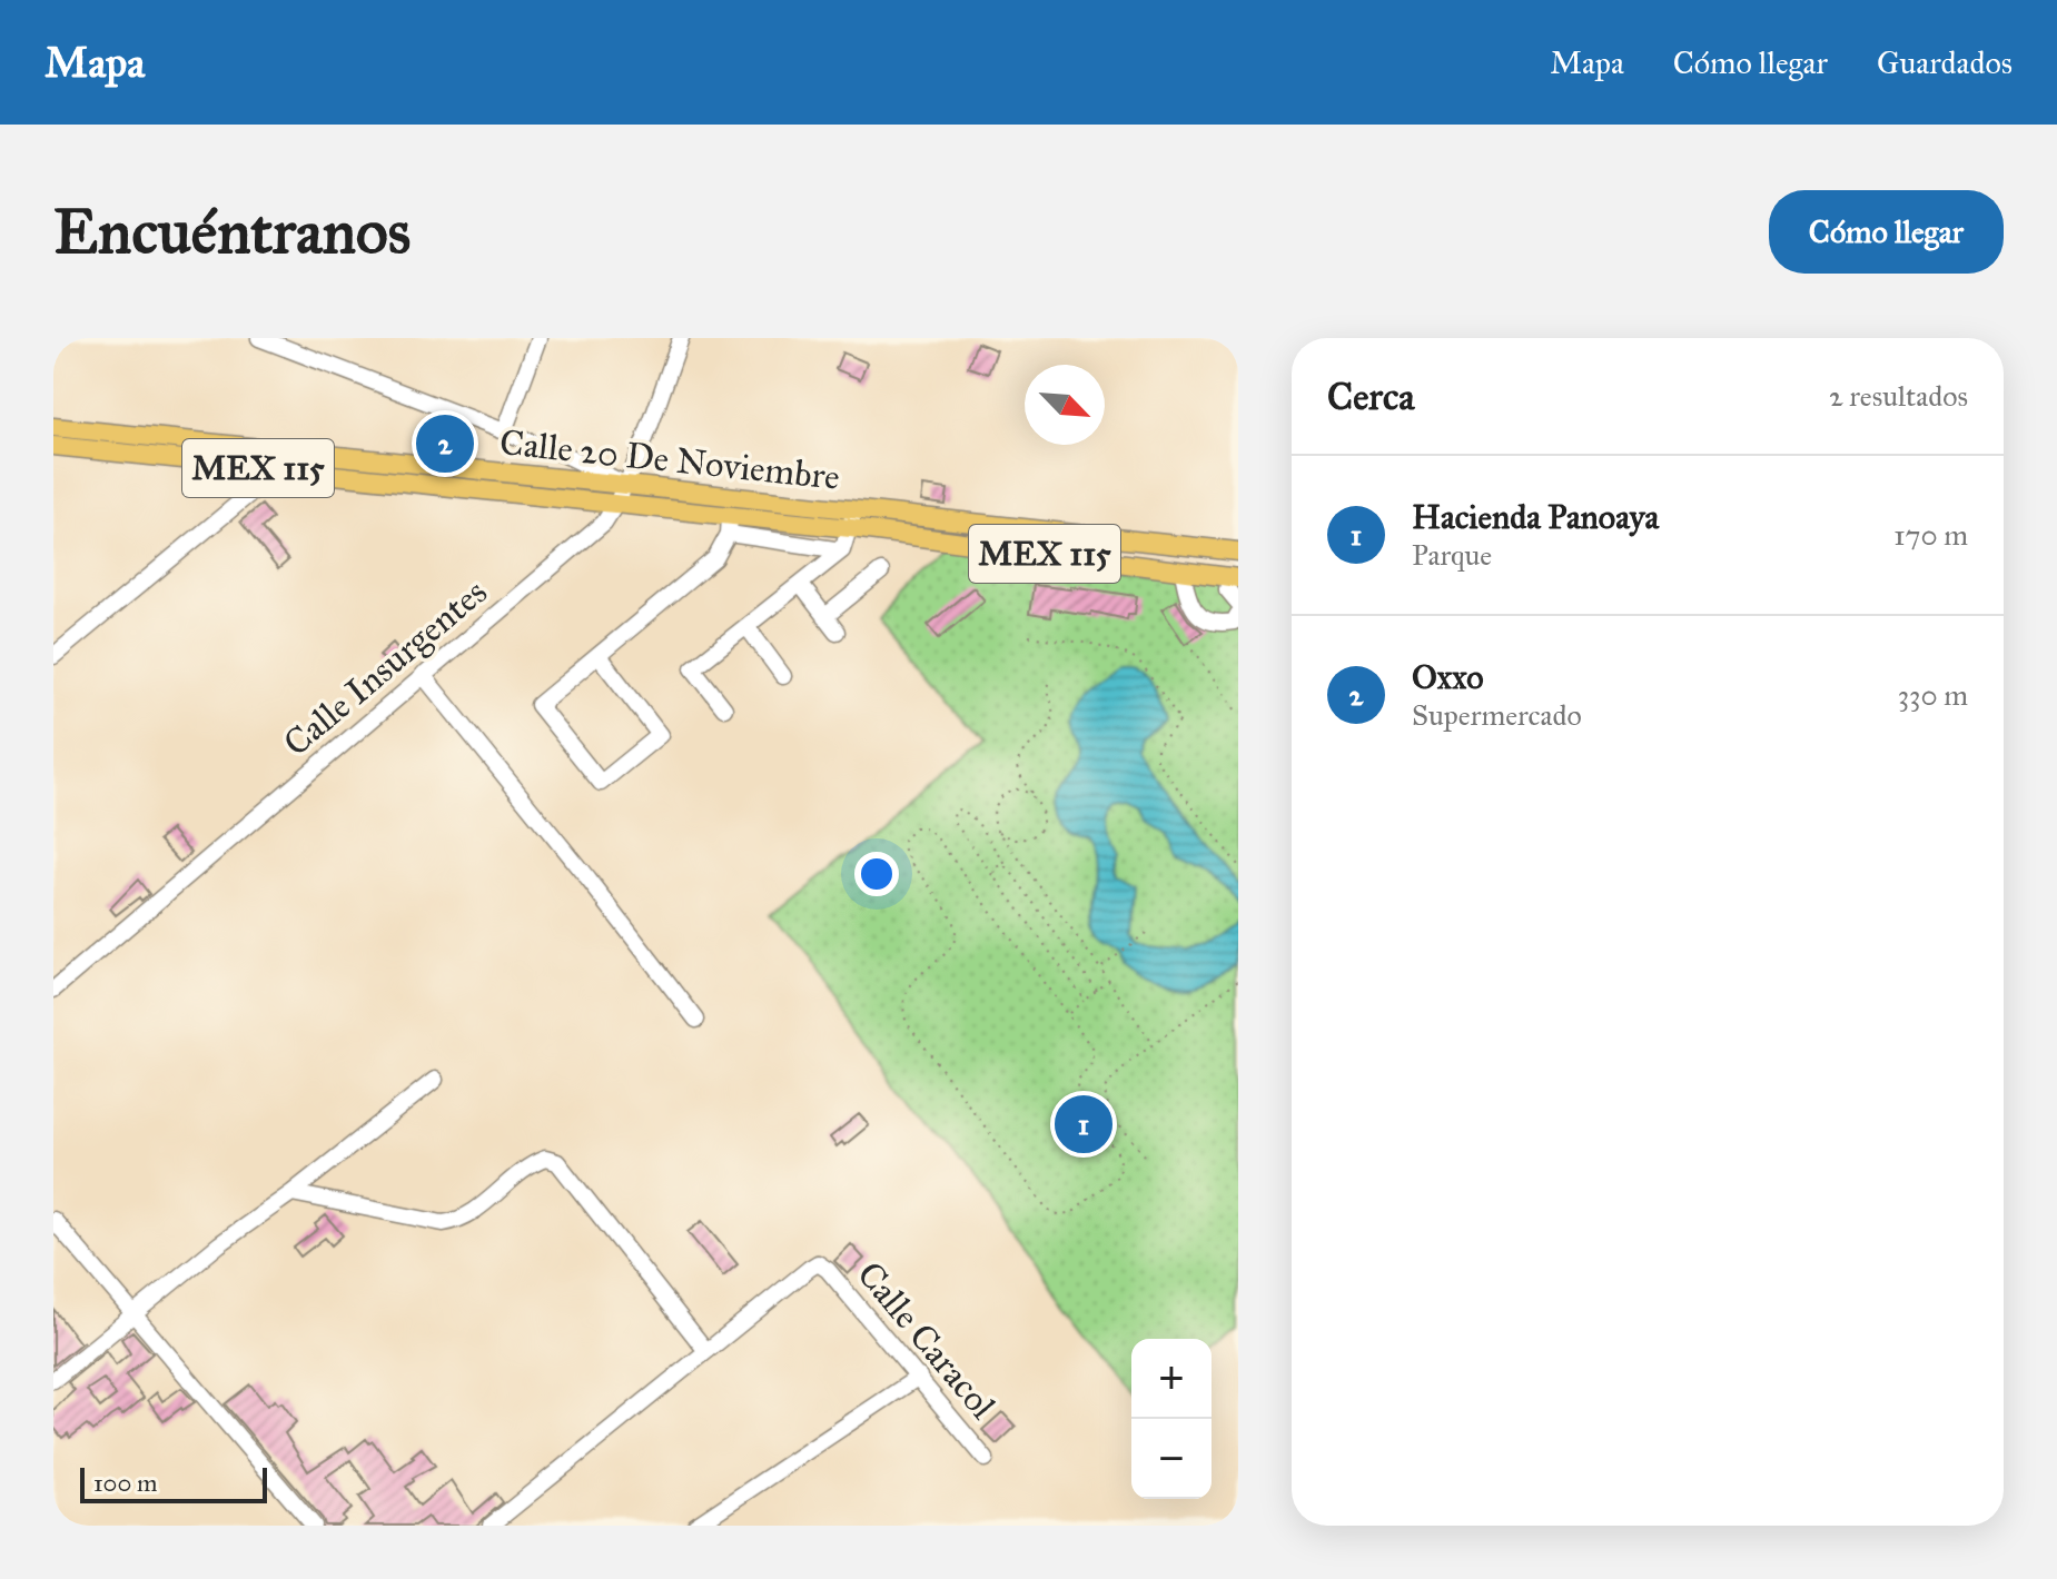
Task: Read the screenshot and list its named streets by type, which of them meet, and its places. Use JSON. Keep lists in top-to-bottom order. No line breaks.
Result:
{"streets":{"main road":["Calle 20 De Noviembre","MEX 115"],"street":["Calle Insurgentes","Calle Caracol"]},"crossings":[["Calle 20 De Noviembre","MEX 115"],["Calle 20 De Noviembre","Calle Insurgentes"]],"scale_bar":"100 m","north":"bottom right","page":{"header":"Mapa","nav":["Mapa","Cómo llegar","Guardados"],"buttons":"Cómo llegar","title":"Encuéntranos","heading":["Cerca","2 resultados"],"pins":["2","1"],"list":[{"mark":"1","name":"Hacienda Panoaya","note":"Parque","value":"170 m"},{"mark":"2","name":"Oxxo","note":"Supermercado","value":"330 m"}],"map_buttons":["+","−"],"scale":"100 m"}}
